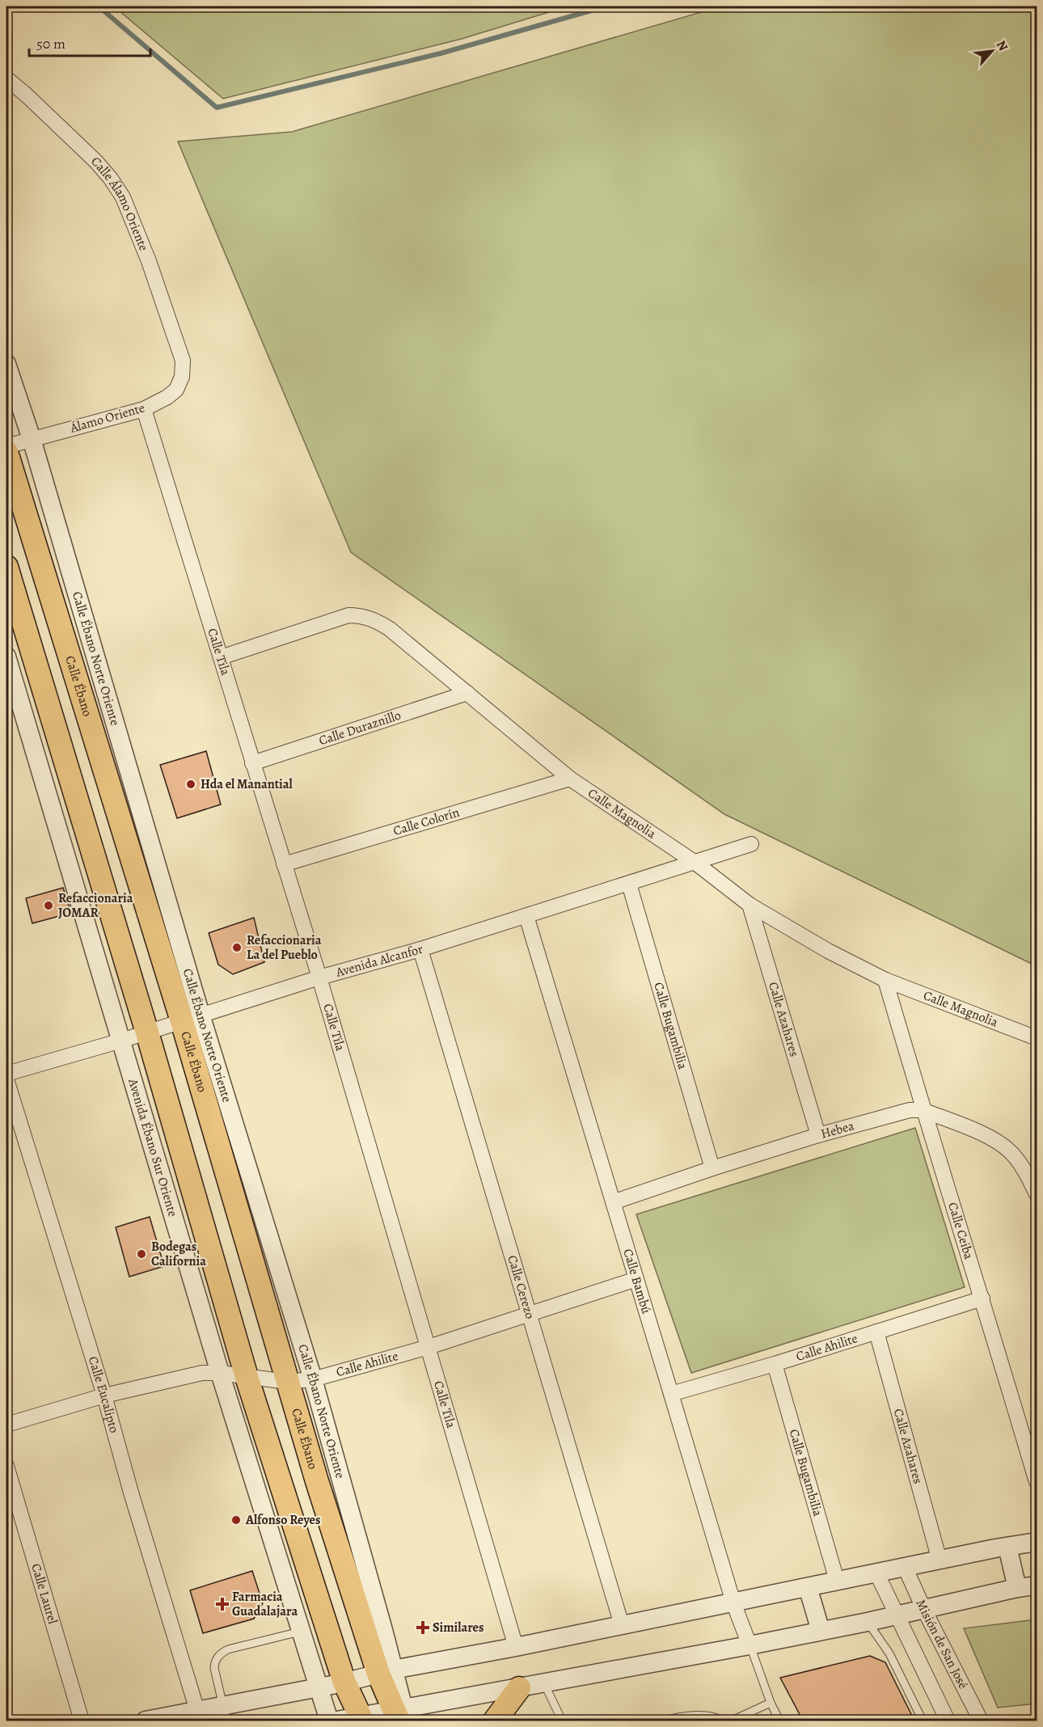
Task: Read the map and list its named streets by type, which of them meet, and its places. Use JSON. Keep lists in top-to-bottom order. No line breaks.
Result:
{"streets":{"main road":["Calle Ébano"],"street":["Calle Álamo Oriente","Álamo Oriente","Calle Tila","Calle Ébano Norte Oriente","Calle Duraznillo","Calle Magnolia","Calle Colorín","Avenida Alcanfor","Calle Azahares","Calle Bugambilia","Hebea","Avenida Ébano Sur Oriente","Calle Ceiba","Calle Bambú","Calle Cerezo","Calle Ahilite","Calle Eucalipto","Calle Laurel","Misión de San José"]},"crossings":[["Calle Álamo Oriente","Álamo Oriente"],["Álamo Oriente","Calle Tila"],["Álamo Oriente","Calle Ébano Norte Oriente"],["Calle Tila","Calle Duraznillo"],["Calle Tila","Calle Magnolia"],["Calle Tila","Calle Colorín"],["Calle Tila","Avenida Alcanfor"],["Calle Tila","Calle Ahilite"],["Calle Ébano Norte Oriente","Calle Ébano"],["Calle Ébano Norte Oriente","Avenida Alcanfor"],["Calle Ébano Norte Oriente","Calle Ahilite"],["Calle Ébano","Avenida Alcanfor"],["Calle Ébano","Calle Ahilite"],["Calle Duraznillo","Calle Magnolia"],["Calle Magnolia","Calle Colorín"],["Calle Magnolia","Avenida Alcanfor"],["Calle Magnolia","Calle Azahares"],["Calle Magnolia","Calle Ceiba"],["Avenida Alcanfor","Calle Bugambilia"],["Avenida Alcanfor","Avenida Ébano Sur Oriente"],["Avenida Alcanfor","Calle Bambú"],["Avenida Alcanfor","Calle Cerezo"],["Calle Azahares","Hebea"],["Calle Azahares","Calle Ahilite"],["Calle Bugambilia","Hebea"],["Calle Bugambilia","Calle Ahilite"],["Hebea","Calle Ceiba"],["Hebea","Calle Bambú"],["Avenida Ébano Sur Oriente","Calle Ahilite"],["Calle Ceiba","Calle Ahilite"],["Calle Bambú","Calle Ahilite"],["Calle Cerezo","Calle Ahilite"],["Calle Ahilite","Calle Eucalipto"]],"places":{"other":["Hda el Manantial","Refaccionaria JOMAR","Refaccionaria La del Pueblo","Bodegas California","Alfonso Reyes"],"health":["Farmacia Guadalajara","Similares"]},"scale_bar":"50 m","north":"top right"}
